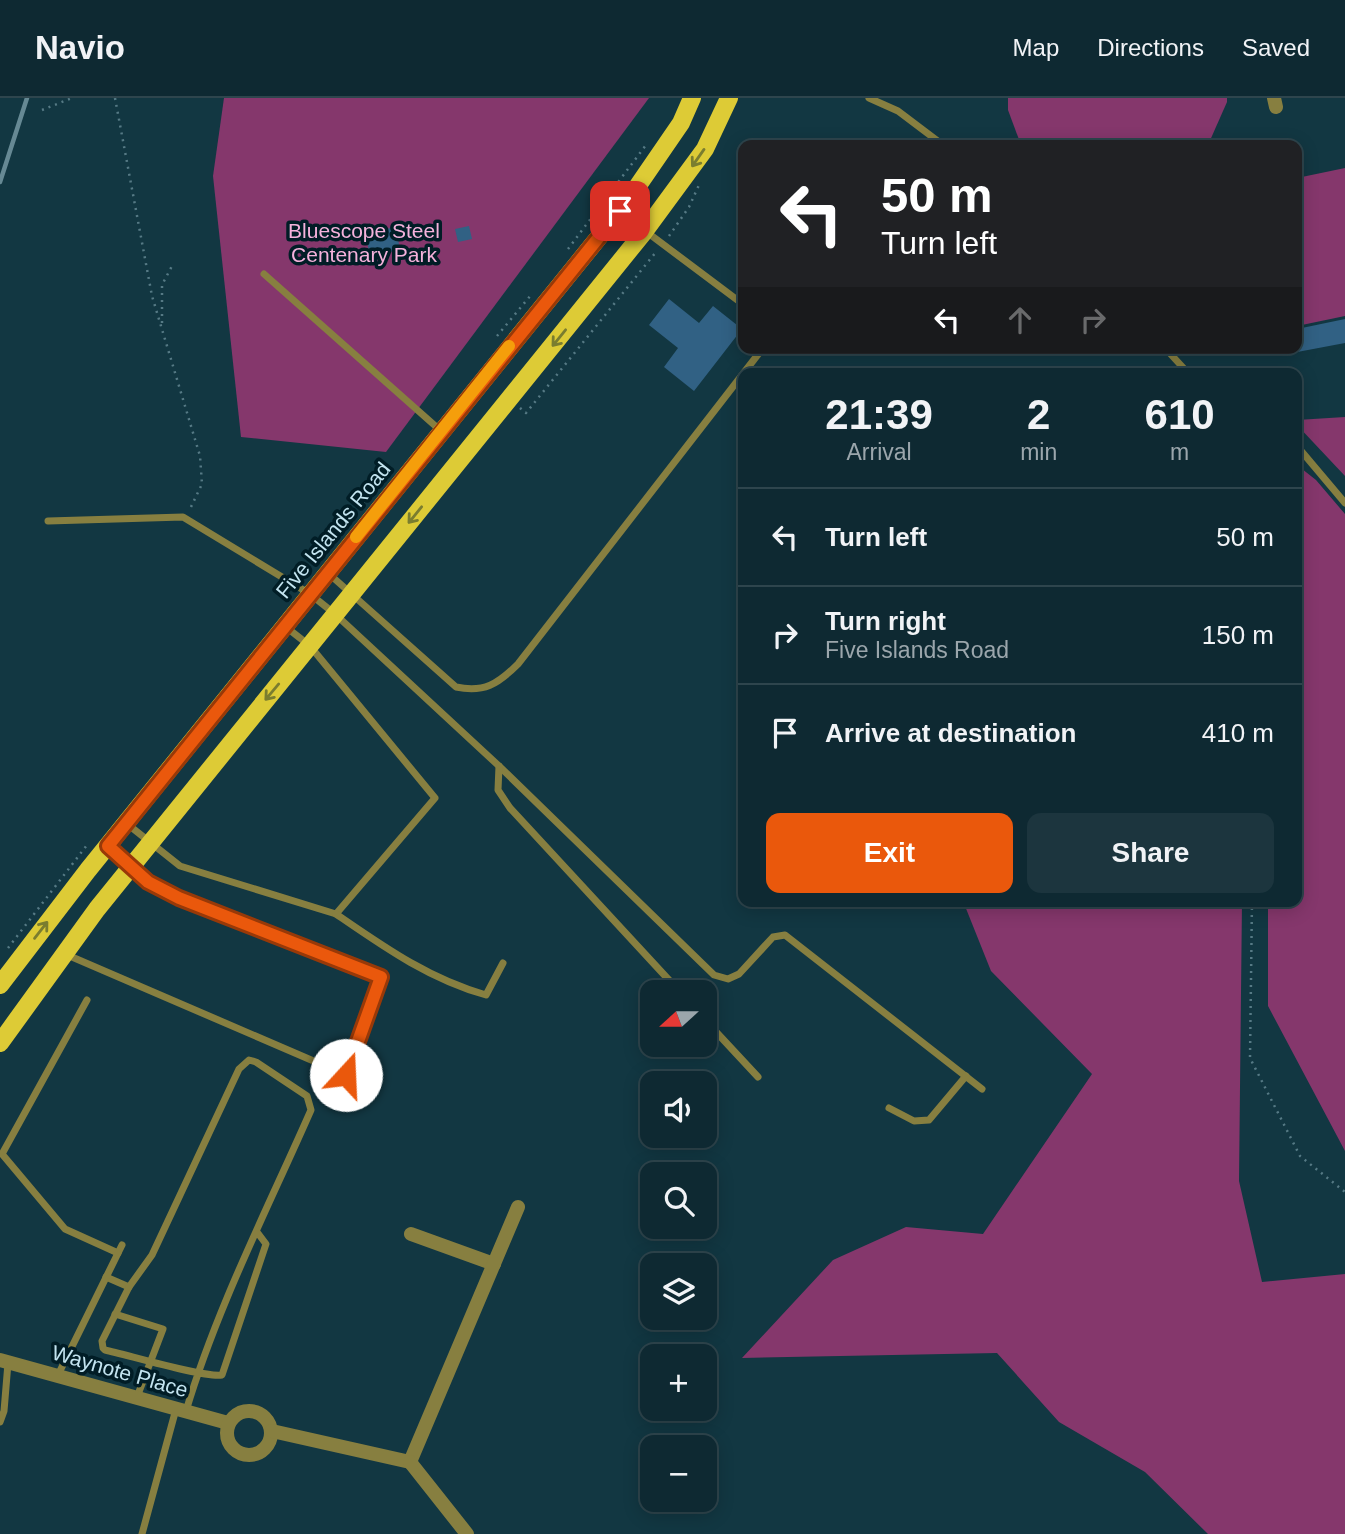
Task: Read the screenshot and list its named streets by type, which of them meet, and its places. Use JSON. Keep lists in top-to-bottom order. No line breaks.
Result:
{"streets":{"main road":["Five Islands Road"],"street":["Waynote Place"]},"parks":["Bluescope Steel Centenary Park"],"north":"left","page":{"header":"Navio","nav":["Map","Directions","Saved"],"turn":["50 m","Turn left"],"eta":["21:39","Arrival","2","min","610","m"],"list":[{"name":"Turn left","value":"50 m"},{"name":"Turn right","note":"Five Islands Road","value":"150 m"},{"name":"Arrive at destination","value":"410 m"}],"buttons":["Exit","Share"],"map_buttons":["+","−"]}}
